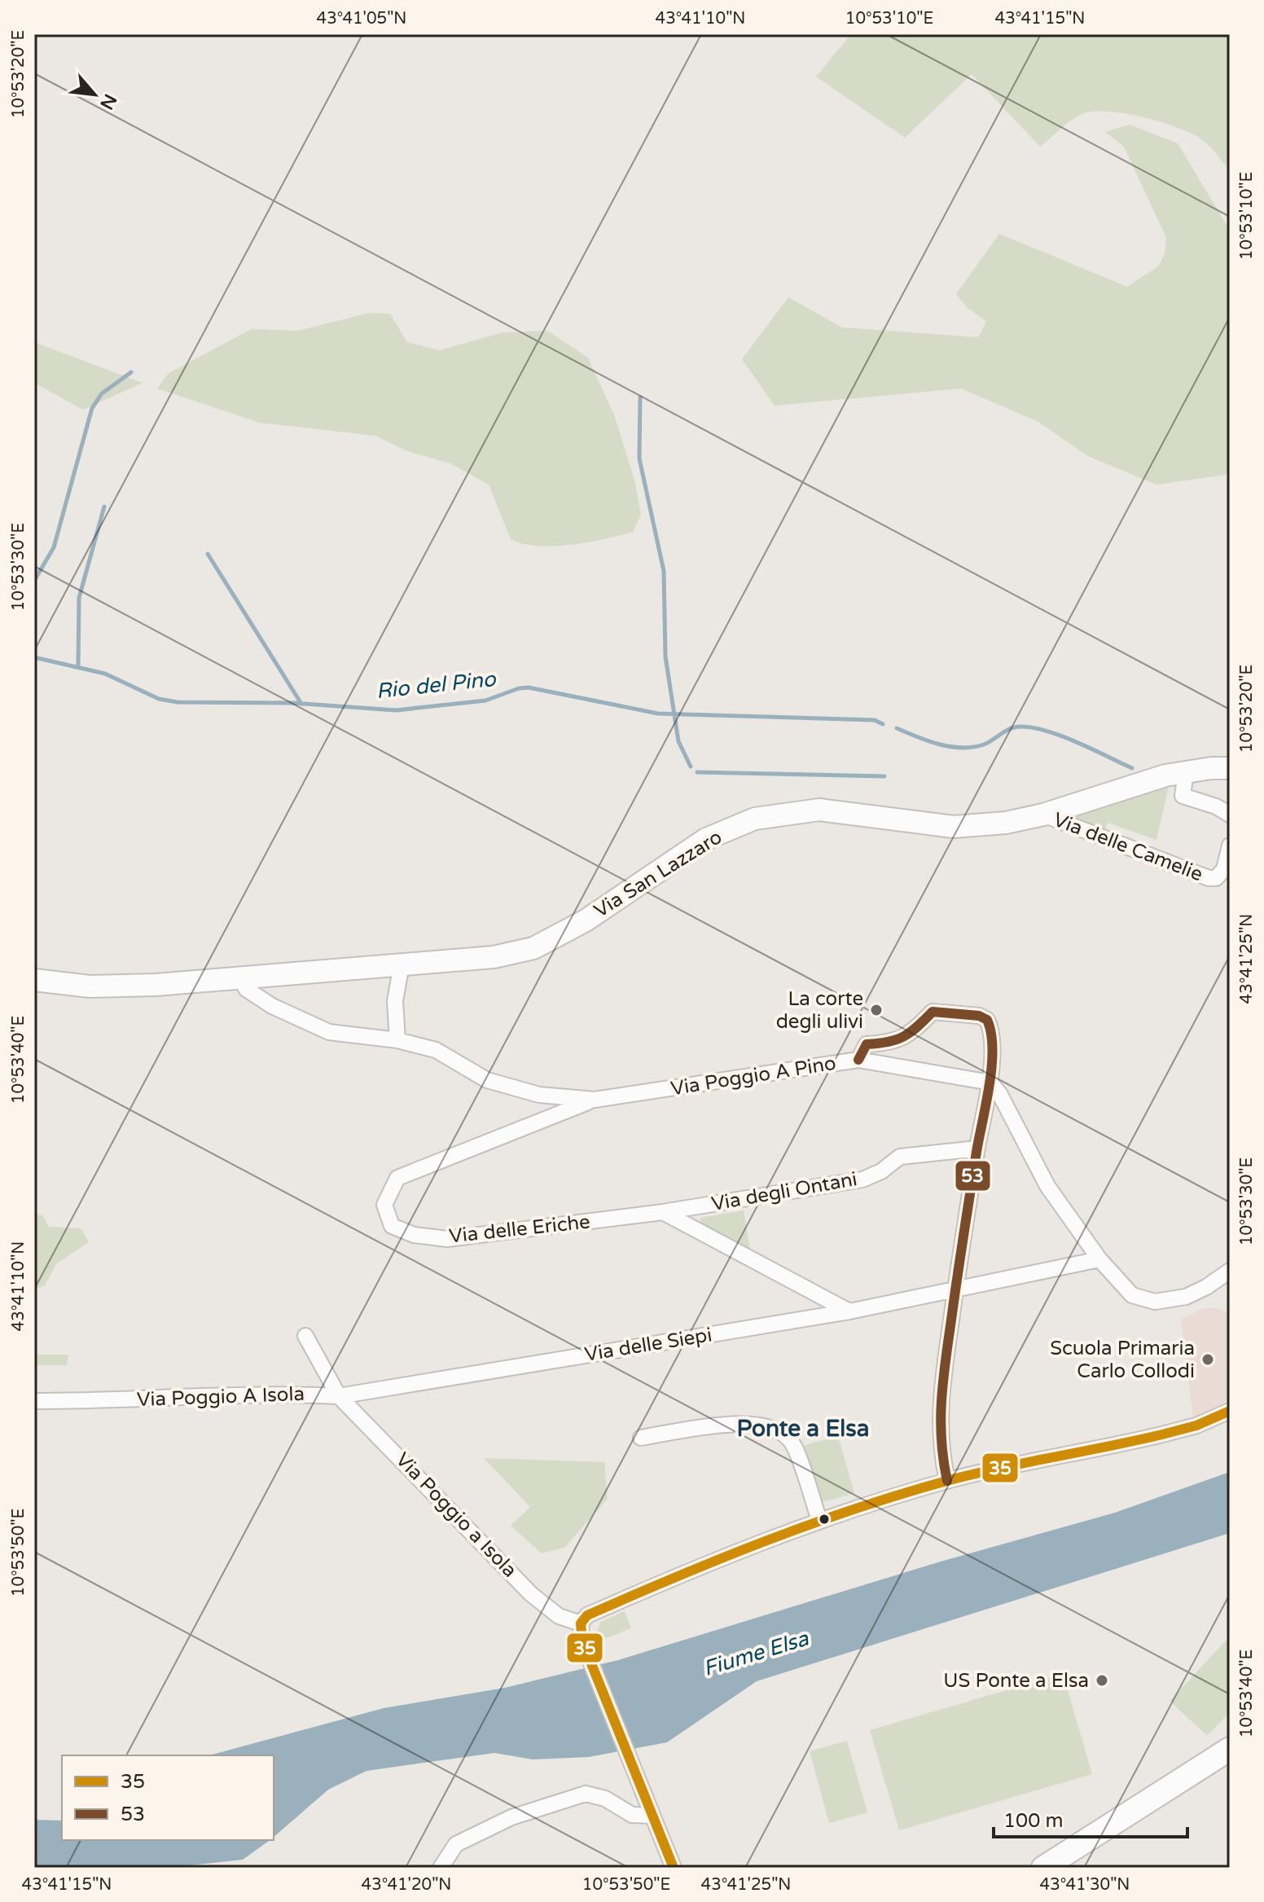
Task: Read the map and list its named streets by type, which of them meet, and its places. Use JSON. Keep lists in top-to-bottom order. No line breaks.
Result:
{"streets":{"street":["Via delle Camelie","Via San Lazzaro","Via Poggio A Pino","Via degli Ontani","Via delle Eriche","Via delle Siepi","Via Poggio A Isola","Via Poggio a Isola"]},"crossings":[["Via delle Camelie","Via San Lazzaro"],["Via San Lazzaro","Via Poggio A Pino"],["Via Poggio A Pino","Via delle Eriche"],["Via degli Ontani","Via delle Eriche"],["Via delle Siepi","Via Poggio A Isola"],["Via delle Siepi","Via Poggio a Isola"],["Via Poggio A Isola","Via Poggio a Isola"]],"districts":["Ponte a Elsa"],"water":["Rio del Pino","Fiume Elsa"],"places":["La corte degli ulivi","Scuola Primaria Carlo Collodi","US Ponte a Elsa"],"lines":["transit line 53","transit line 35"],"legend":["35","53"],"scale_bar":"100 m","north":"bottom right","coordinates":["43°41'05\"N","43°41'10\"N","10°53'10\"E","43°41'15\"N","10°53'20\"E","10°53'30\"E","43°41'25\"N","10°53'40\"E","10°53'50\"E","43°41'20\"N","43°41'30\"N"]}
